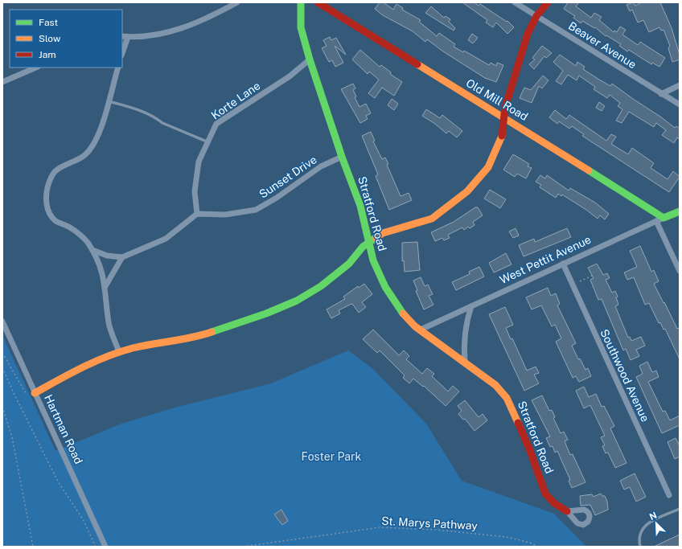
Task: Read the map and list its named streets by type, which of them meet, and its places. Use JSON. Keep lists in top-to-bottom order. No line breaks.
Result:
{"streets":{"street":["Beaver Avenue","Old Mill Road","Korte Lane","Sunset Drive","Stratford Road","West Pettit Avenue","Southwood Avenue","Hartman Road"],"path":["St. Marys Pathway"]},"crossings":[["Old Mill Road","West Pettit Avenue"],["Korte Lane","Sunset Drive"],["Korte Lane","Stratford Road"],["Sunset Drive","Stratford Road"],["Stratford Road","West Pettit Avenue"],["West Pettit Avenue","Southwood Avenue"]],"parks":["Foster Park"],"legend":["Fast","Slow","Jam"],"north":"top left"}
